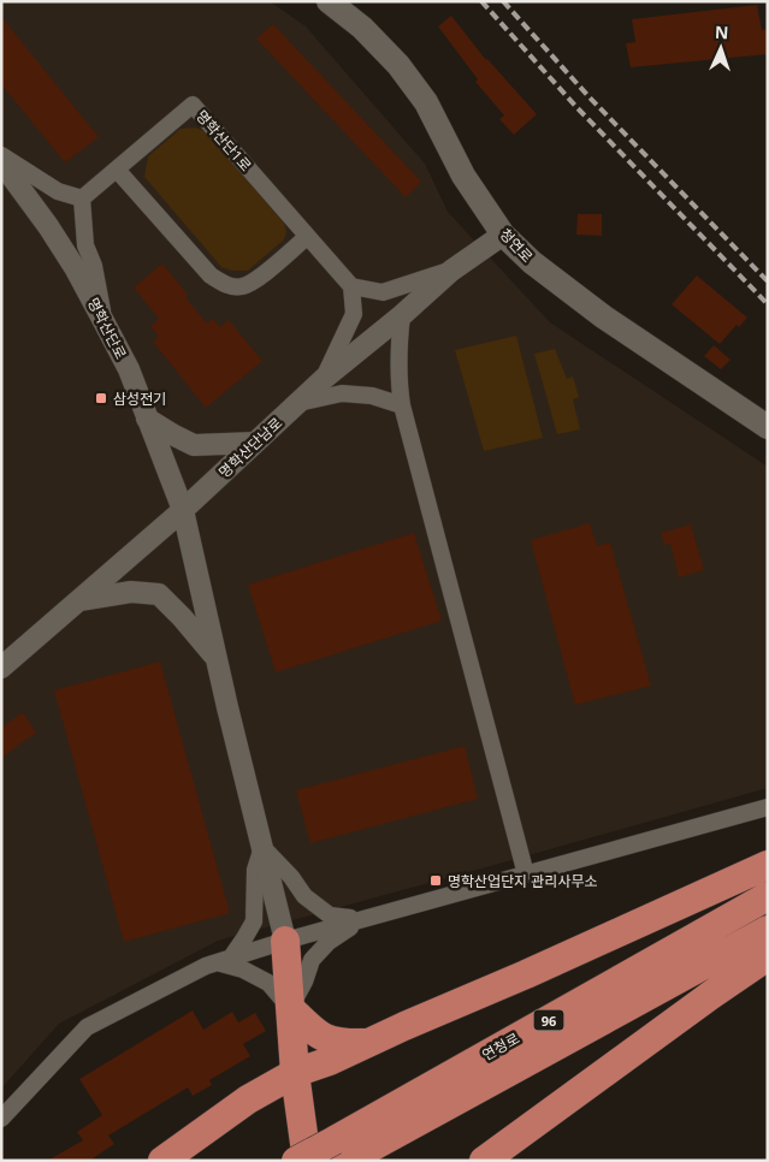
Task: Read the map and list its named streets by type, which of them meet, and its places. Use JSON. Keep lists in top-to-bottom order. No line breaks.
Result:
{"streets":{"highway":["96","연청로"],"main road":["청연로"],"street":["명학산단1로","명학산단로","명학산단남로"]},"crossings":[["청연로","명학산단남로"],["명학산단로","명학산단남로"]],"places":{"transit":["삼성전기","명학산업단지 관리사무소"]},"north":"top"}
